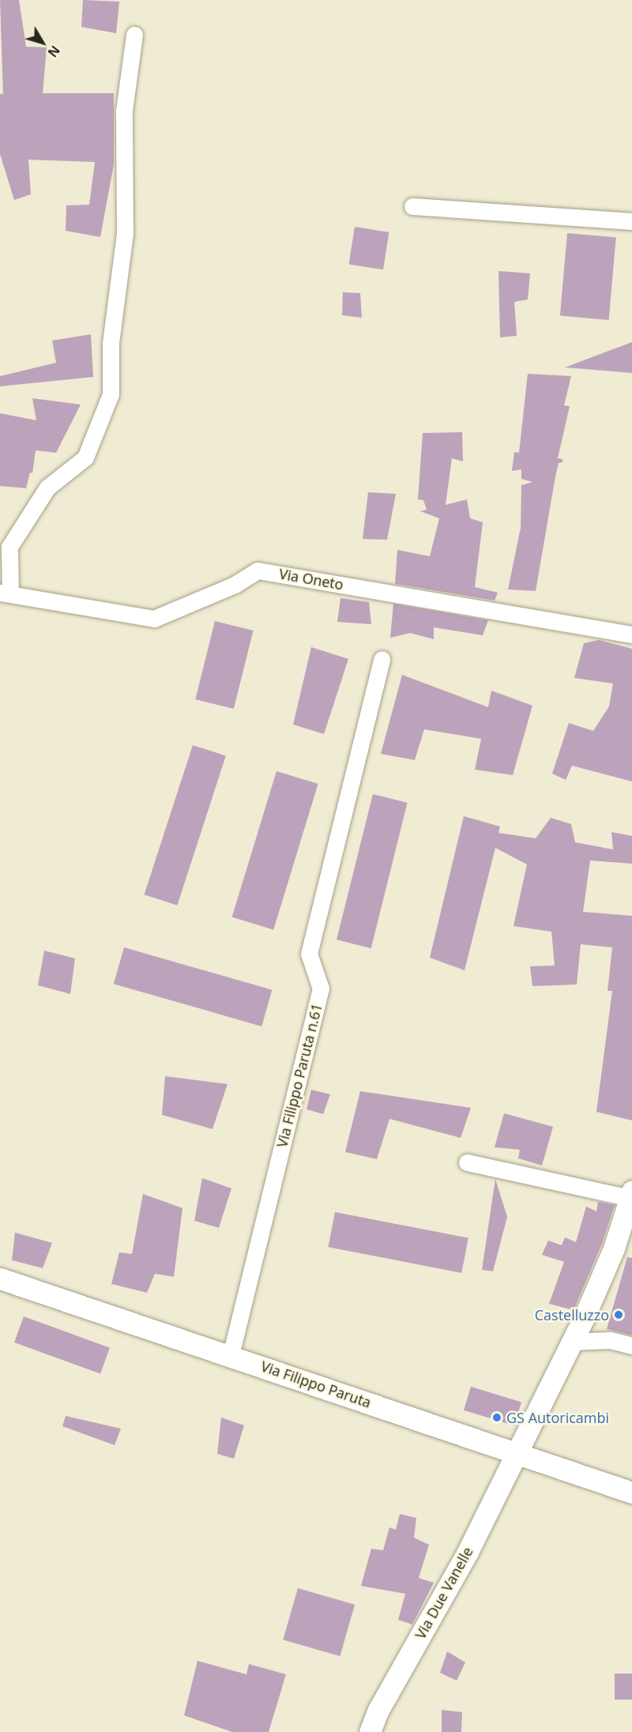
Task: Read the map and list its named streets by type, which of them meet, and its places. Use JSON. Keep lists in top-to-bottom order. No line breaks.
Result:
{"streets":{"street":["Via Oneto","Via Filippo Paruta n.61","Via Filippo Paruta","Via Due Vanelle"]},"crossings":[["Via Filippo Paruta n.61","Via Filippo Paruta"],["Via Filippo Paruta","Via Due Vanelle"]],"places":["Castelluzzo","GS Autoricambi"],"north":"bottom right"}
